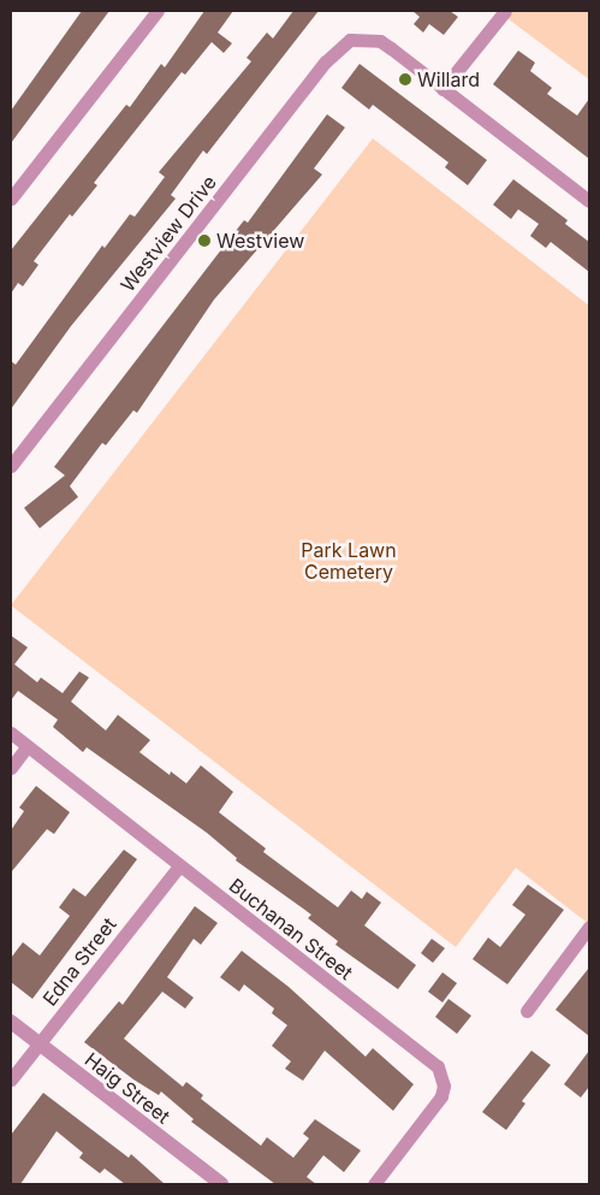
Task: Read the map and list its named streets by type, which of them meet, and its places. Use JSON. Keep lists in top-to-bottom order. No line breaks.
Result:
{"streets":{"street":["Westview Drive","Buchanan Street","Edna Street","Haig Street"]},"crossings":[["Buchanan Street","Edna Street"],["Edna Street","Haig Street"]],"parks":["Park Lawn Cemetery"],"places":["Willard","Westview"]}
